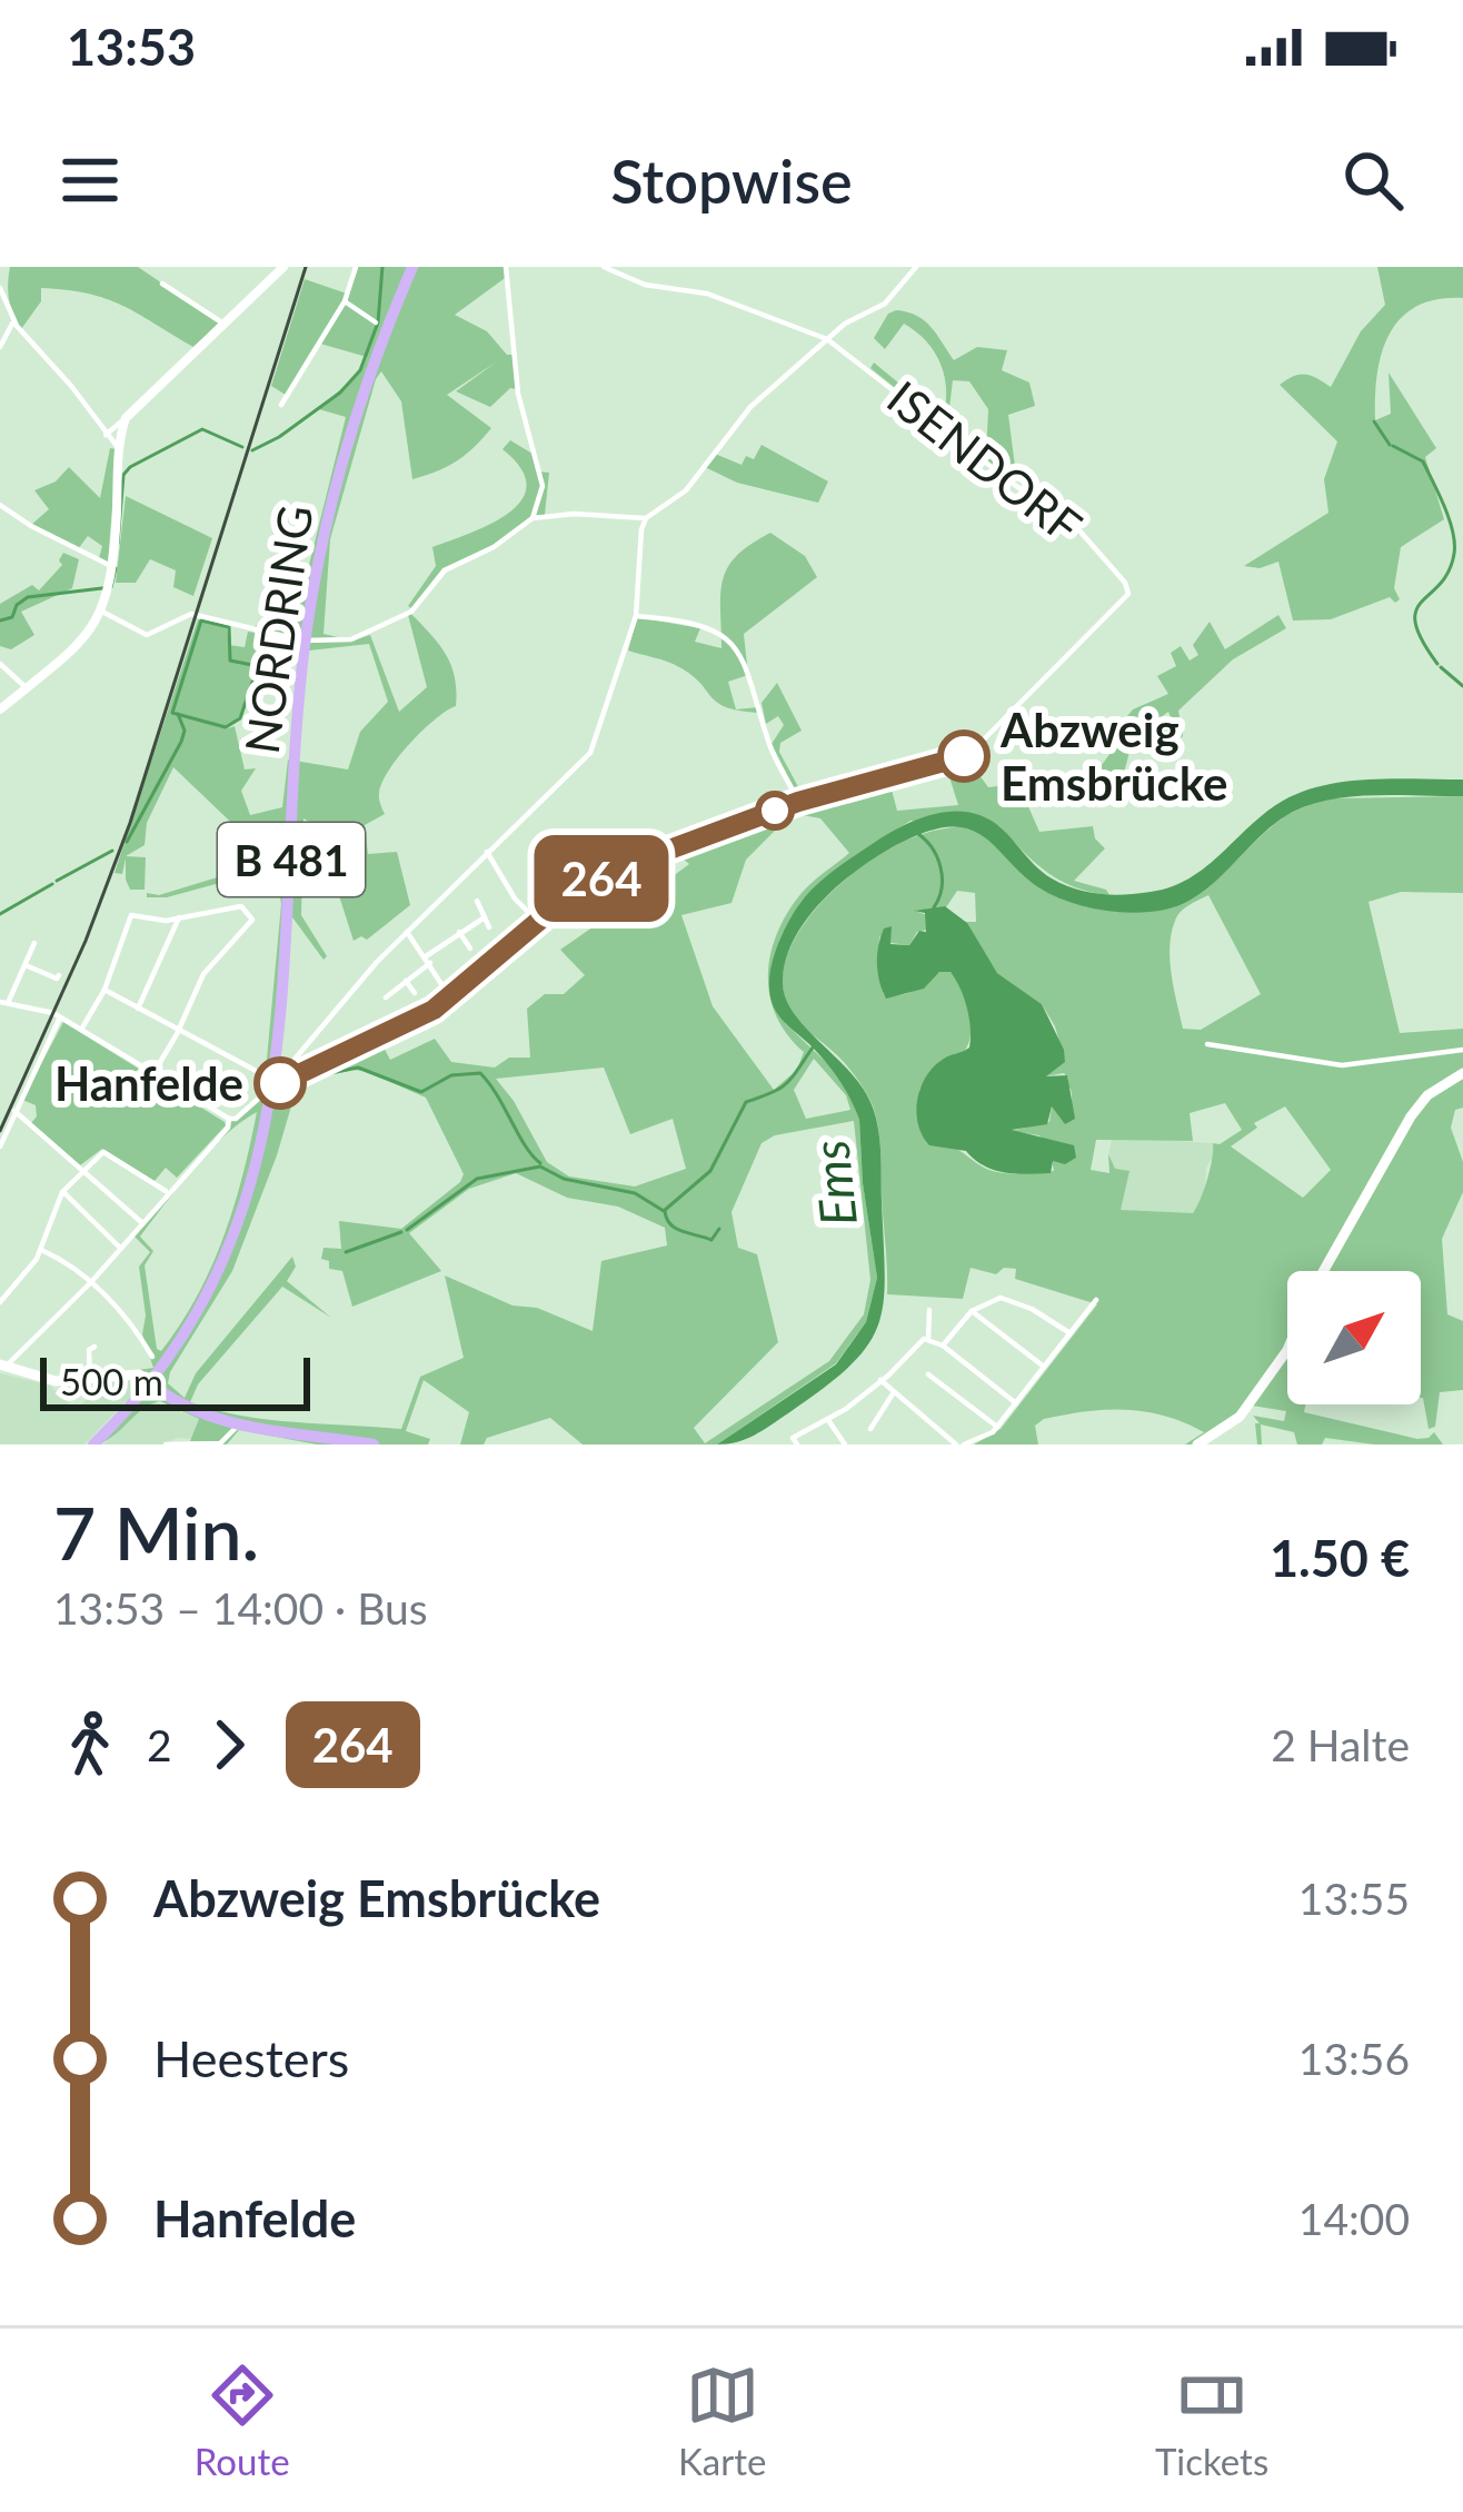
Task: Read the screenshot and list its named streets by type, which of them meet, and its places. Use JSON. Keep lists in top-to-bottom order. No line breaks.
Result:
{"streets":{"main road":["NORDRING","B 481"],"street":["ISENDORF"]},"crossings":[["ISENDORF","NORDRING"]],"water":["Ems"],"places":["Abzweig Emsbrücke","Hanfelde"],"lines":["bus line 264"],"scale_bar":"500 m","north":"top right","page":{"status":"13:53","header":"Stopwise","on_map":"264","scale":"500 m","heading":["7 Min.","13:53 – 14:00 · Bus","1.50 €"],"legs":["2","264","2 Halte"],"list":[{"name":"Abzweig Emsbrücke","value":"13:55"},{"name":"Heesters","value":"13:56"},{"name":"Hanfelde","value":"14:00"}],"tabs":["Route","Karte","Tickets"]}}
